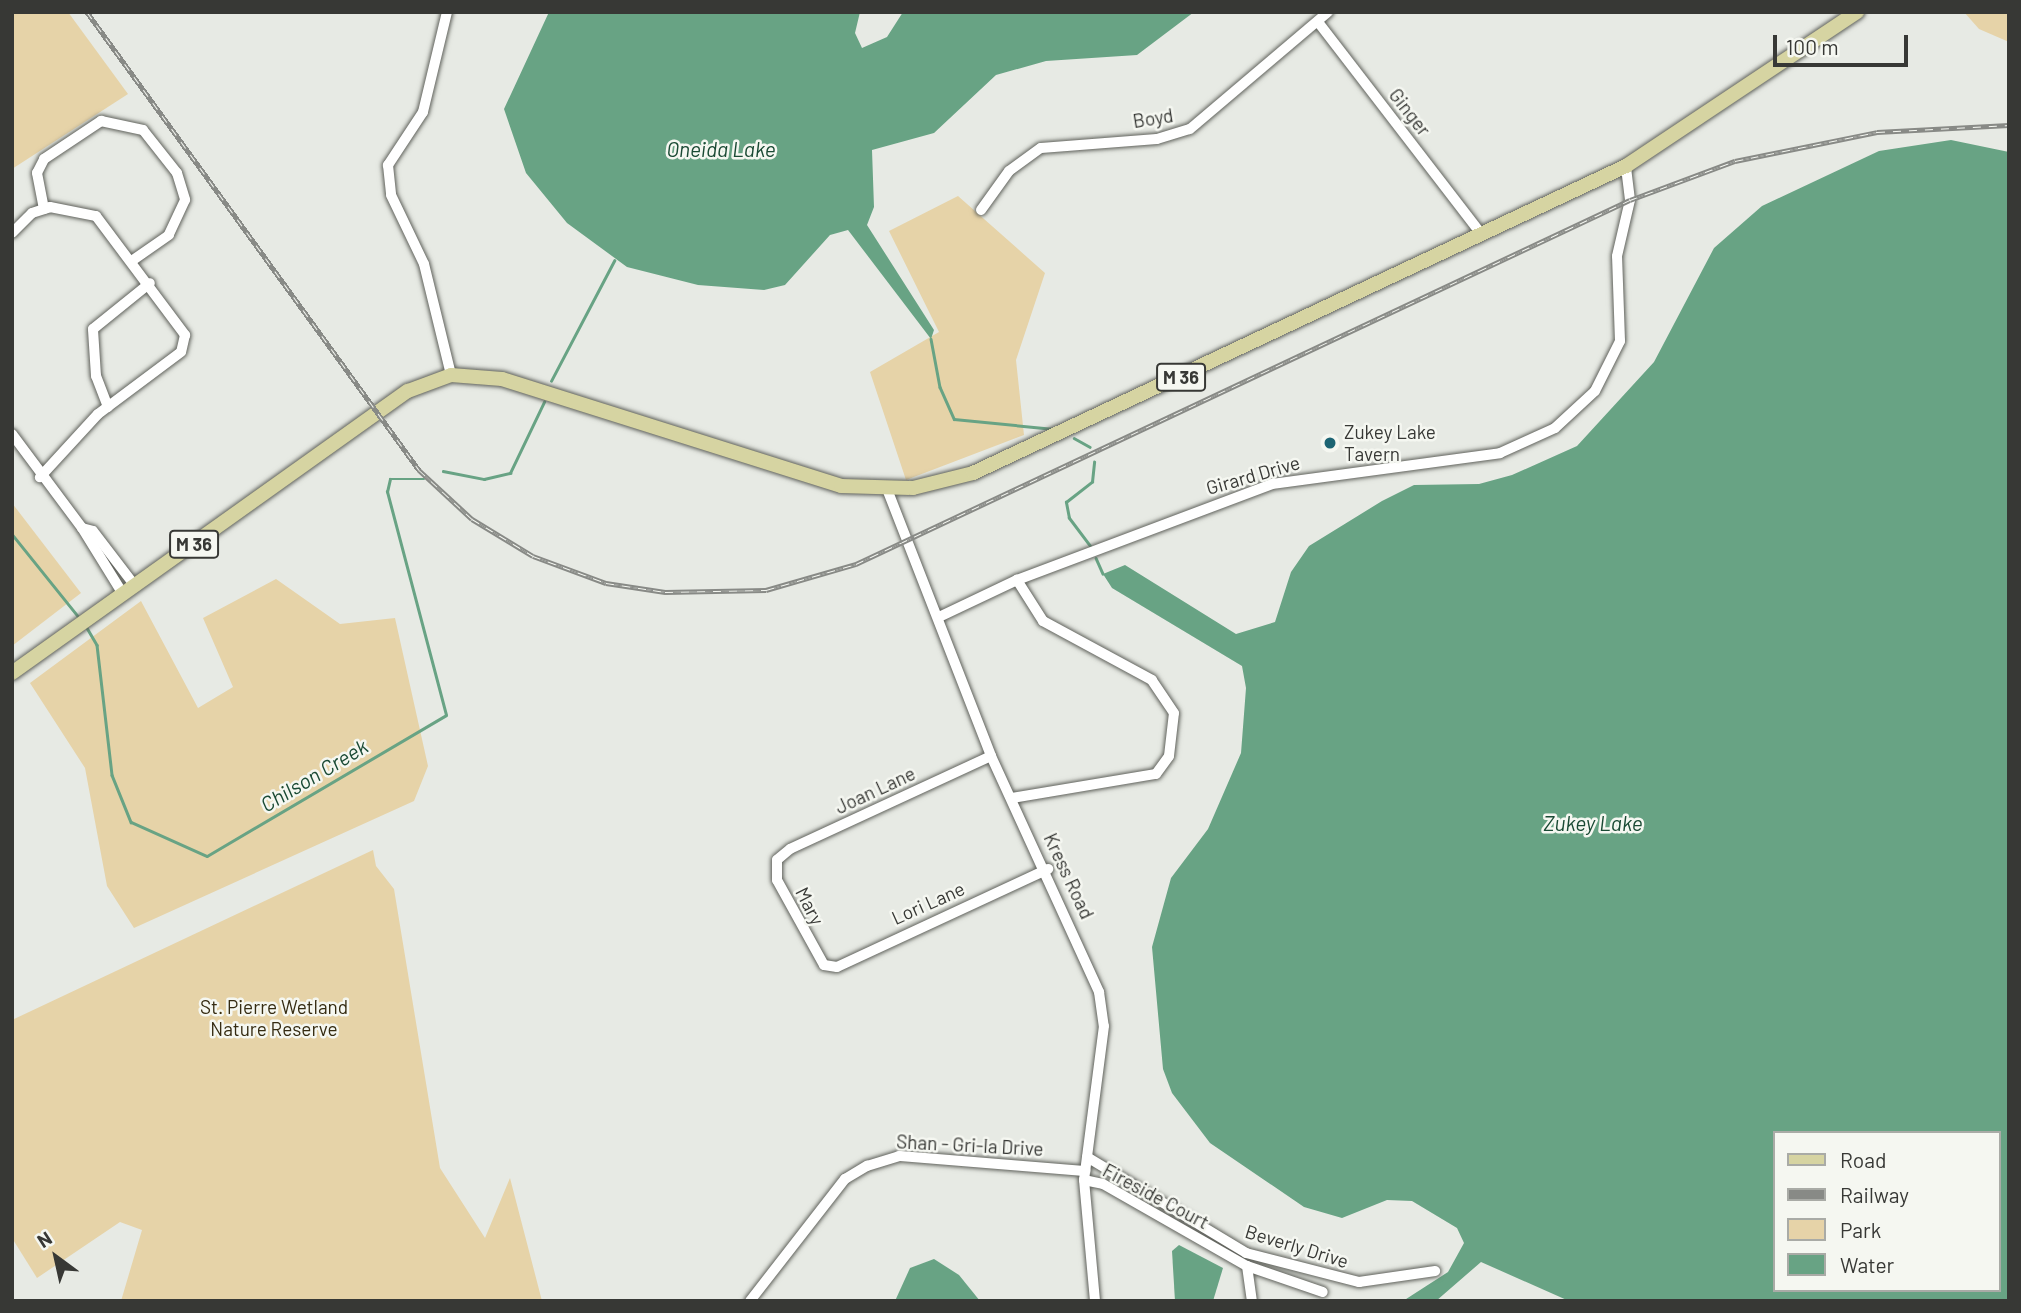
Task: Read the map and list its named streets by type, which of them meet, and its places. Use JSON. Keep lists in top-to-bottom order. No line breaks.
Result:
{"streets":{"main road":["M 36"],"street":["Ginger","Boyd","Girard Drive","Joan Lane","Kress Road","Lori Lane","Mary","Shan - Gri-la Drive","Fireside Court","Beverly Drive"]},"crossings":[["Ginger","Boyd"],["Ginger","M 36"],["M 36","Girard Drive"],["M 36","Kress Road"],["Girard Drive","Kress Road"],["Joan Lane","Kress Road"],["Joan Lane","Mary"],["Kress Road","Lori Lane"],["Kress Road","Shan - Gri-la Drive"],["Kress Road","Fireside Court"],["Kress Road","Beverly Drive"],["Lori Lane","Mary"],["Shan - Gri-la Drive","Fireside Court"]],"water":["Oneida Lake","Chilson Creek","Zukey Lake"],"parks":["St. Pierre Wetland Nature Reserve"],"places":["Zukey Lake Tavern"],"legend":["Road","Railway","Park","Water"],"scale_bar":"100 m","north":"top left"}
